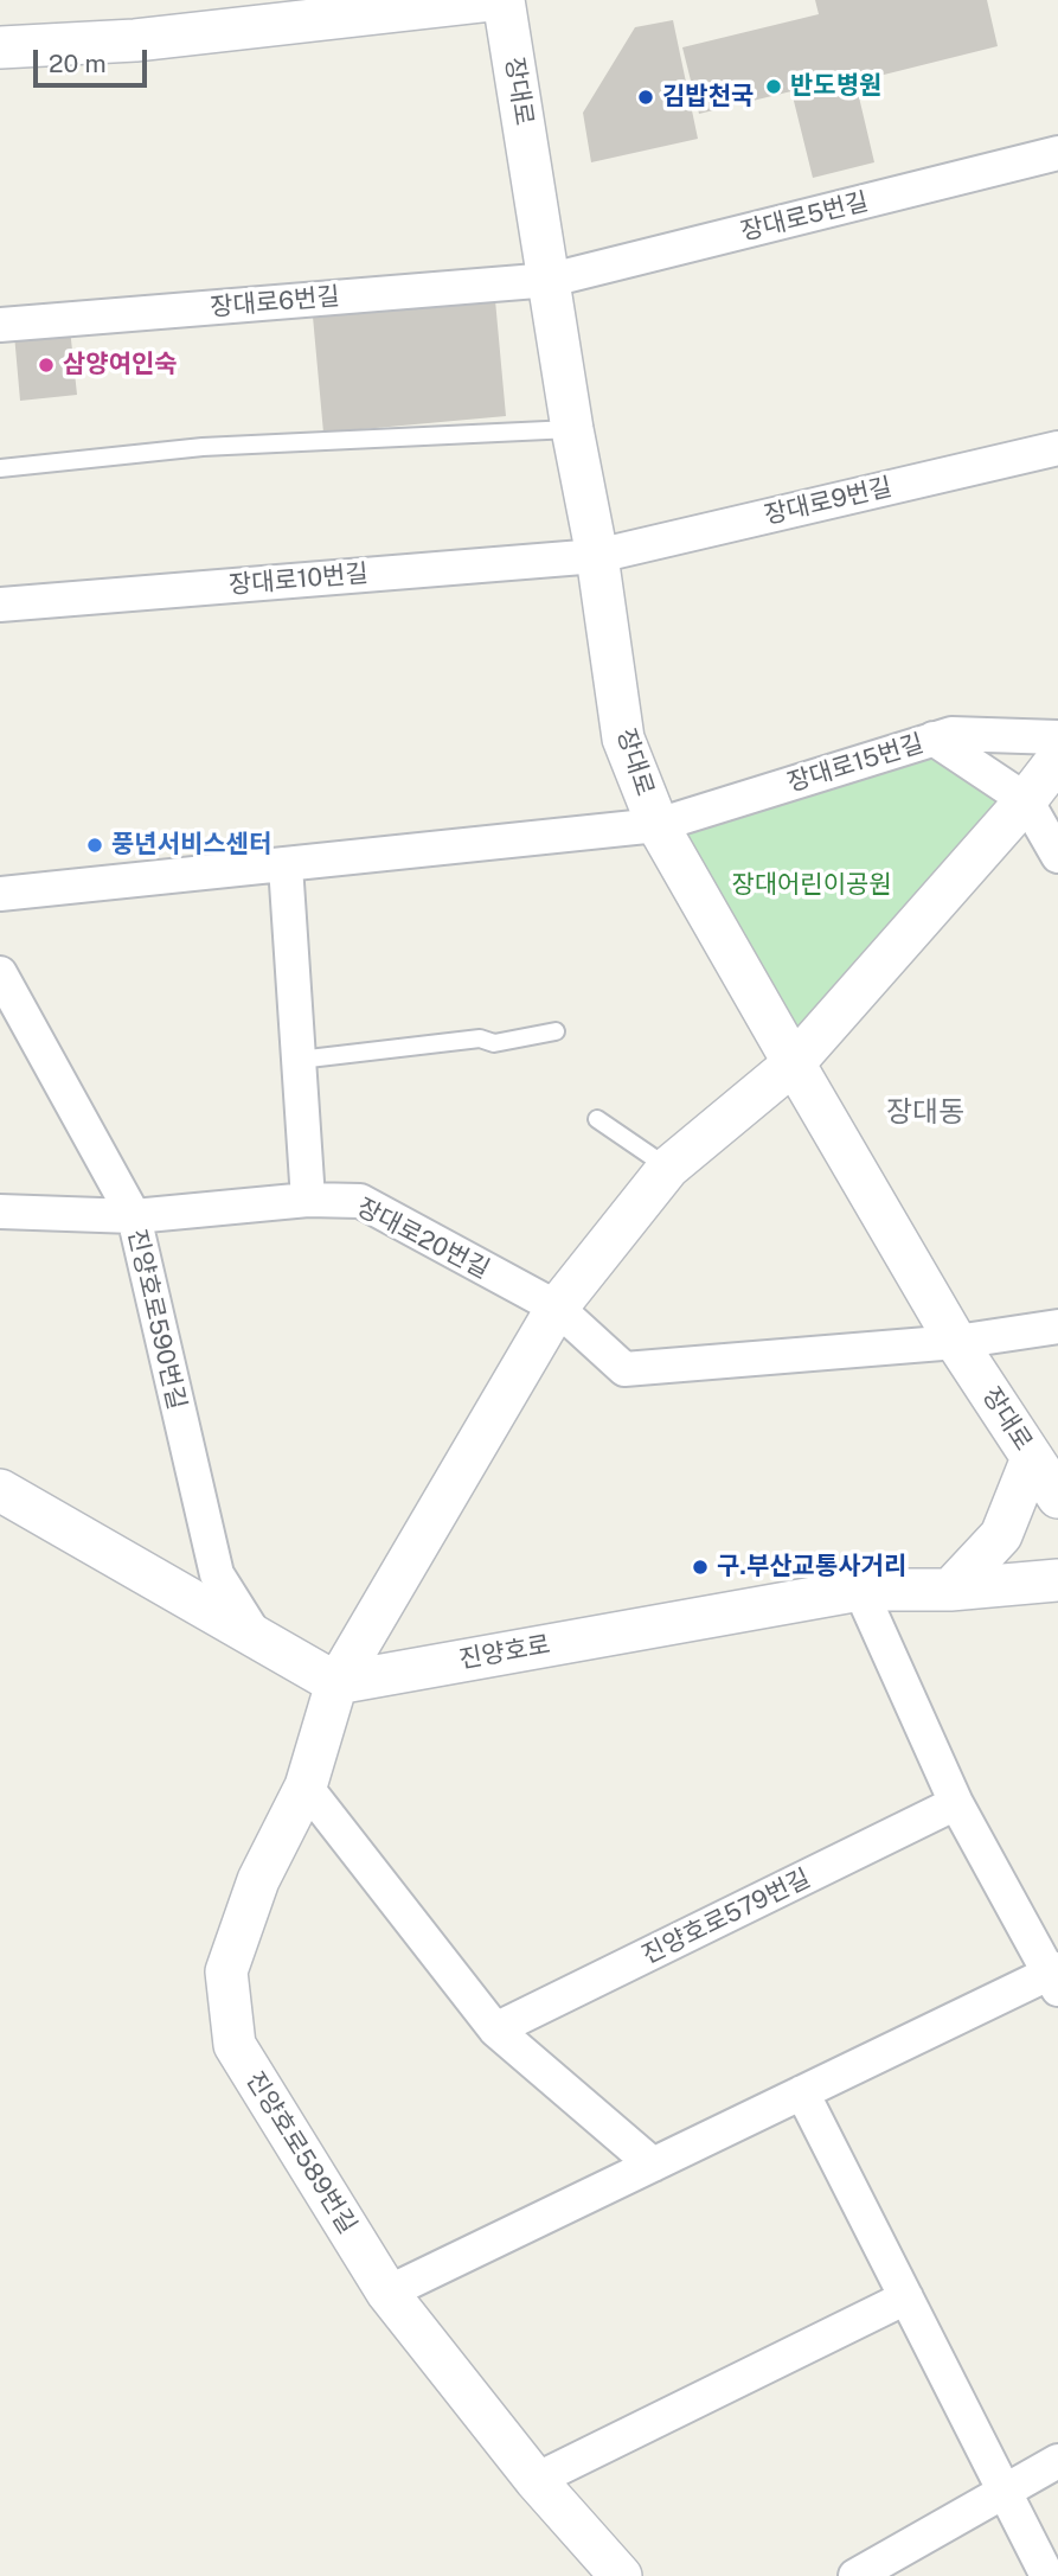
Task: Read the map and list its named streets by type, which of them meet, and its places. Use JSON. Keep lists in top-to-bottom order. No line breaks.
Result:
{"streets":{"street":["장대로","장대로5번길","장대로6번길","장대로9번길","장대로10번길","장대로15번길","장대로20번길","진양호로590번길","진양호로","진양호로579번길","진양호로589번길"]},"crossings":[["장대로","장대로5번길"],["장대로","장대로6번길"],["장대로","장대로9번길"],["장대로","장대로10번길"],["장대로","장대로15번길"],["장대로5번길","장대로6번길"],["장대로9번길","장대로10번길"],["장대로20번길","진양호로590번길"],["진양호로","진양호로589번길"]],"districts":["장대동"],"parks":["장대어린이공원"],"places":["반도병원","김밥천국","삼양여인숙","풍년서비스센터","구.부산교통사거리"],"scale_bar":"20 m"}
